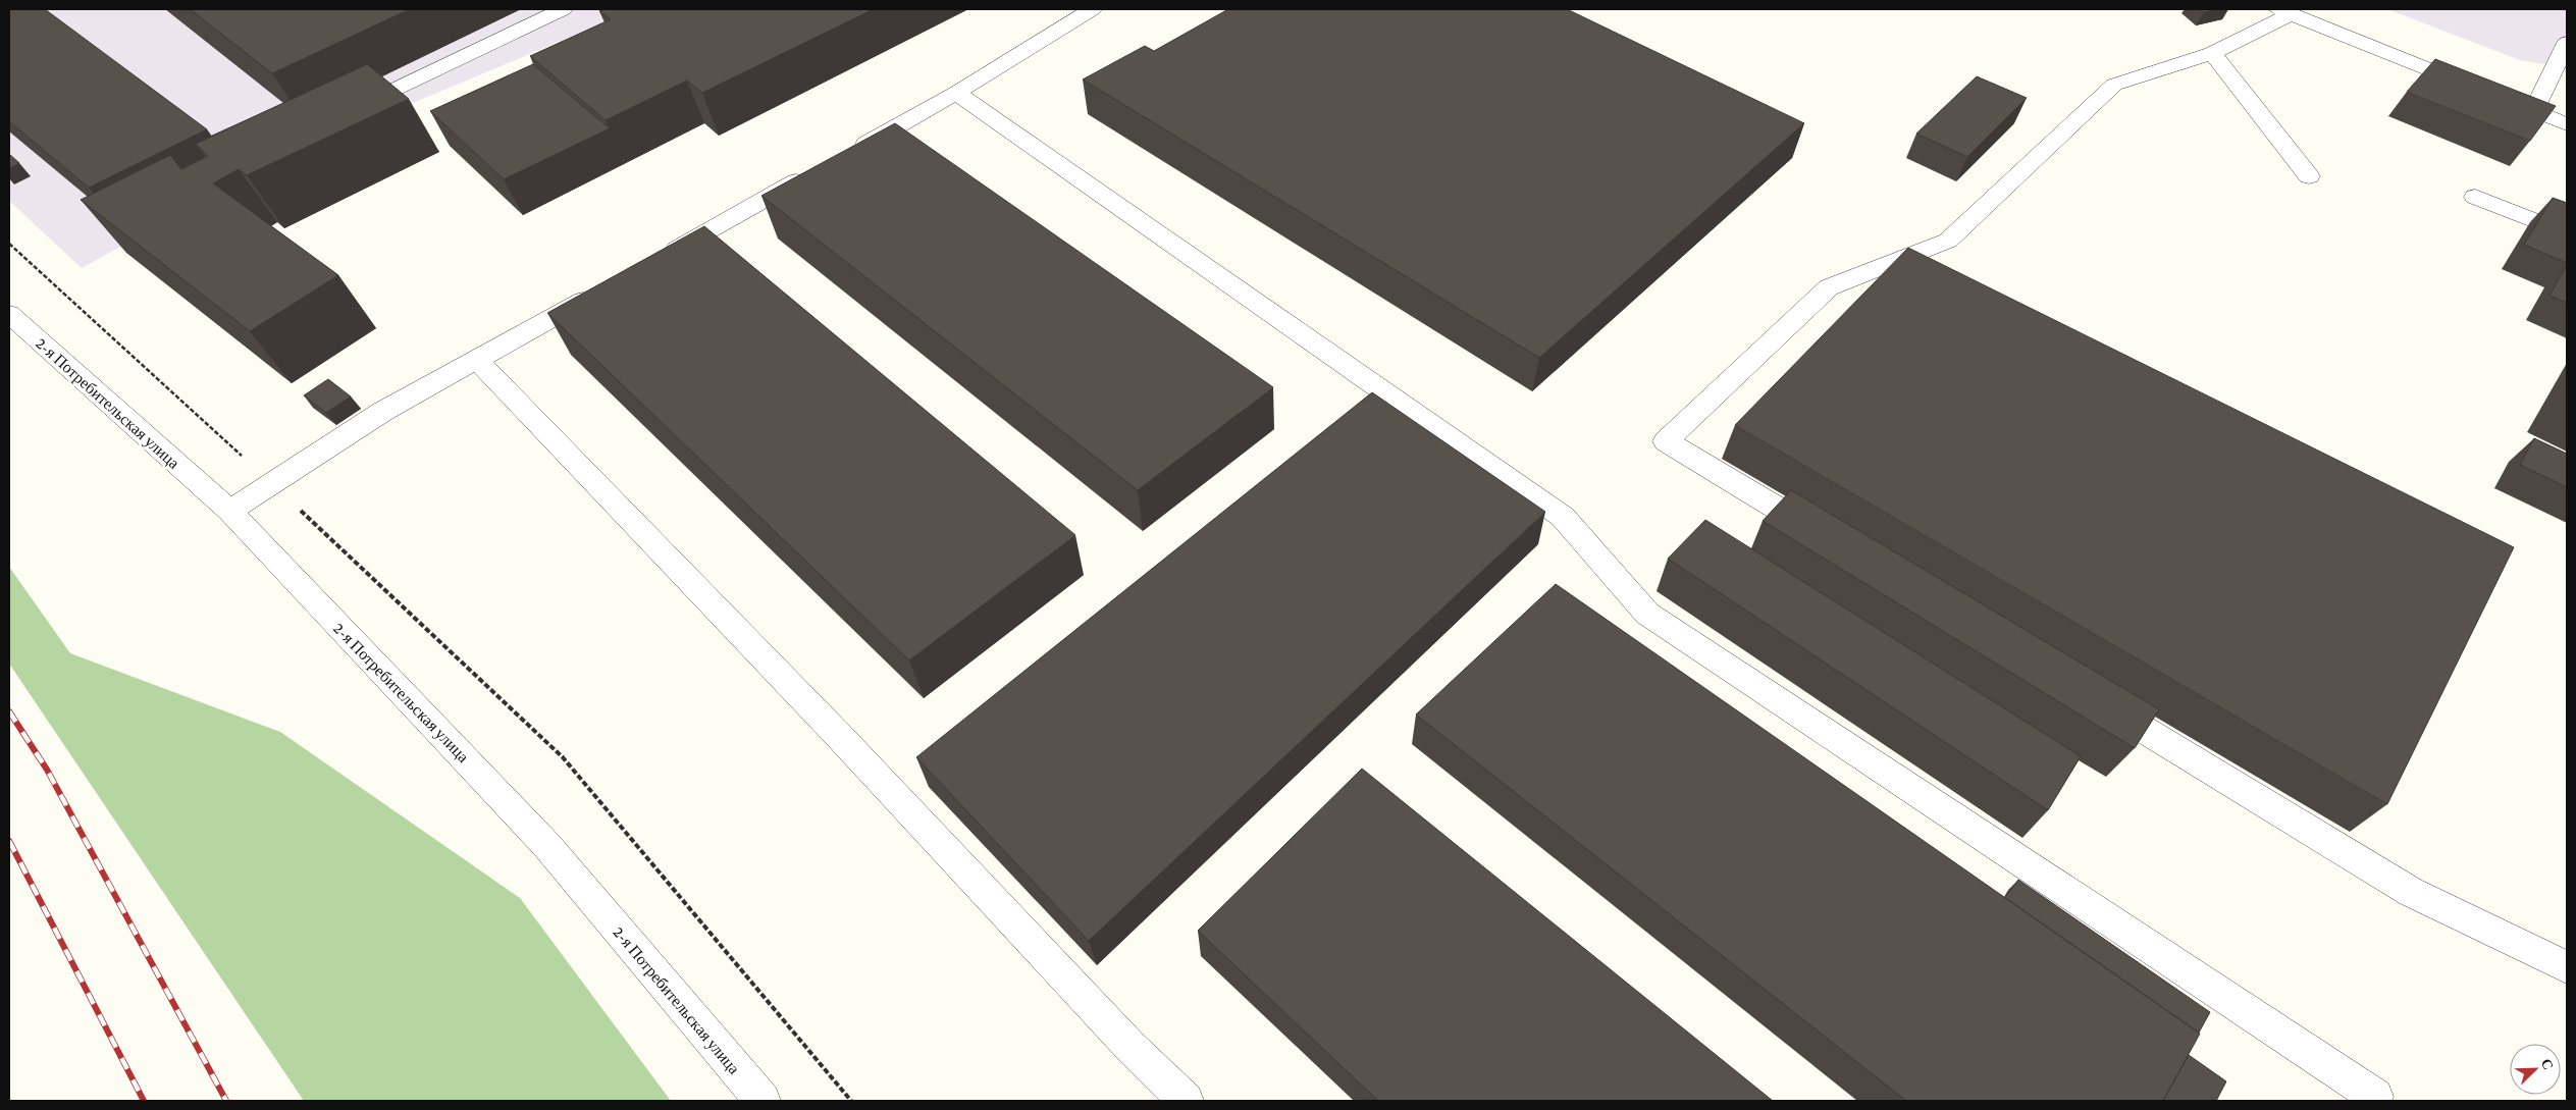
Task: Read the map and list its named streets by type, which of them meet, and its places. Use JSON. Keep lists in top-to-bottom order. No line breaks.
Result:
{"streets":{"street":["2-я Потребительская улица"]},"north":"top right"}
